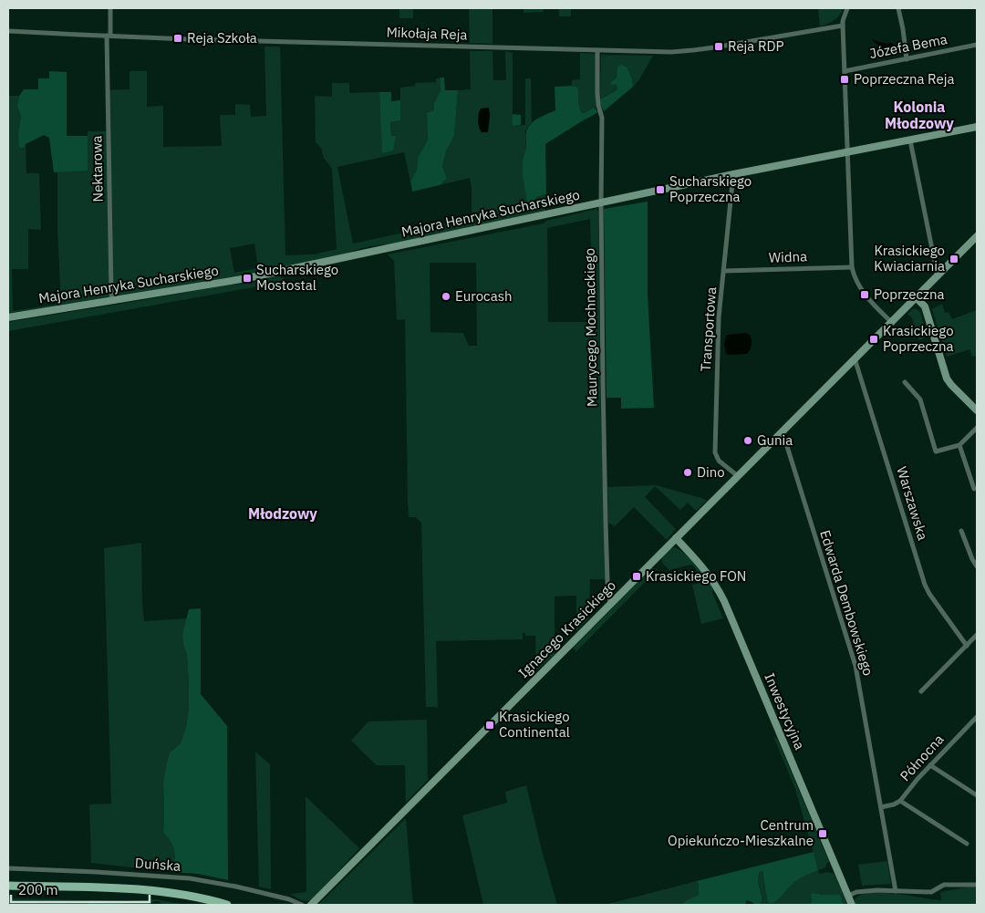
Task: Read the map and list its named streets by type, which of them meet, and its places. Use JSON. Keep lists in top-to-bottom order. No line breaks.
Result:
{"streets":{"street":["Mikołaja Reja","Józefa Bema","Nektarowa","Majora Henryka Sucharskiego","Widna","Maurycego Mochnackiego","Transportowa","Warszawska","Edwarda Dembowskiego","Ignacego Krasickiego","Inwestycyjna","Północna","Duńska"]},"crossings":[["Mikołaja Reja","Nektarowa"],["Mikołaja Reja","Maurycego Mochnackiego"],["Nektarowa","Majora Henryka Sucharskiego"],["Majora Henryka Sucharskiego","Maurycego Mochnackiego"],["Majora Henryka Sucharskiego","Transportowa"],["Widna","Transportowa"],["Maurycego Mochnackiego","Ignacego Krasickiego"],["Transportowa","Ignacego Krasickiego"],["Warszawska","Ignacego Krasickiego"],["Edwarda Dembowskiego","Ignacego Krasickiego"],["Edwarda Dembowskiego","Północna"],["Ignacego Krasickiego","Inwestycyjna"]],"districts":["Kolonia Młodzowy","Młodzowy"],"places":{"transit":["Reja Szkoła","Reja RDP","Poprzeczna Reja","Sucharskiego Poprzeczna","Krasickiego Kwiaciarnia","Sucharskiego Mostostal","Poprzeczna","Krasickiego Poprzeczna","Krasickiego FON","Krasickiego Continental","Centrum Opiekuńczo-Mieszkalne"],"other":["Eurocash","Gunia","Dino"]},"scale_bar":"200 m"}
